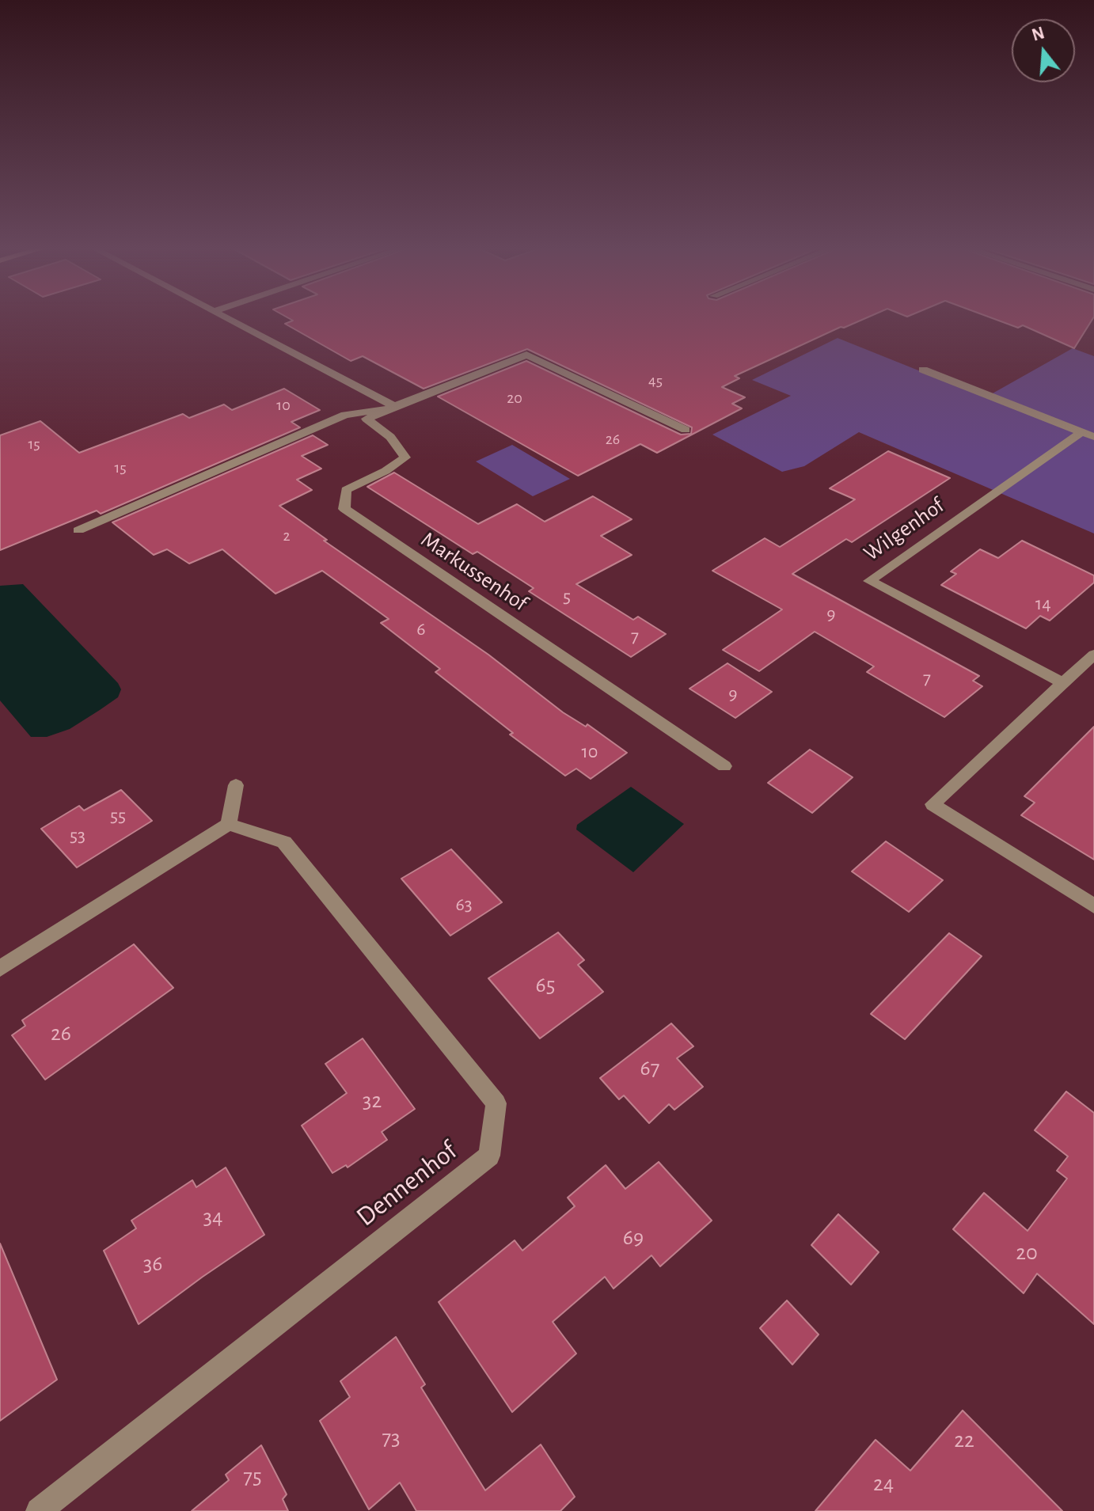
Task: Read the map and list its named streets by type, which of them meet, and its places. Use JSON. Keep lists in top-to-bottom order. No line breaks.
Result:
{"streets":{"street":["Wilgenhof","Markussenhof","Dennenhof"]},"house_numbers":["45","20","10","26","15","15","2","5","14","9","6","7","7","9","10","55","53","63","65","26","67","32","34","69","20","36","73","22","75","24"],"north":"top"}
